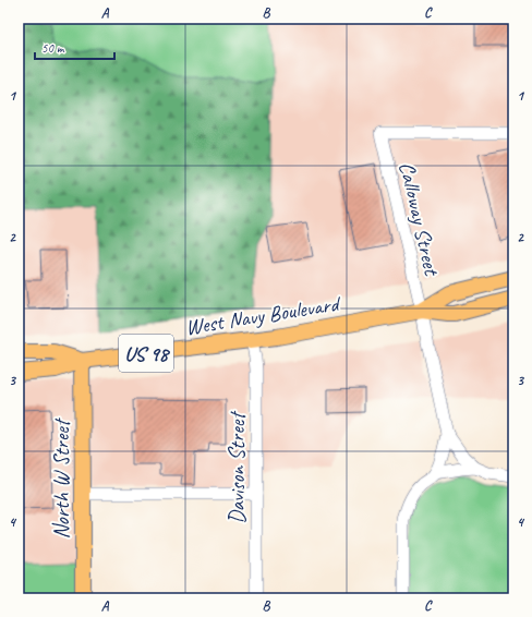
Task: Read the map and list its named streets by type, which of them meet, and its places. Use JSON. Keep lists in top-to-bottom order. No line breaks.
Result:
{"streets":{"main road":["West Navy Boulevard","US 98","North W Street"],"street":["Calloway Street","Davison Street"]},"crossings":[["Calloway Street","West Navy Boulevard"],["West Navy Boulevard","Davison Street"],["West Navy Boulevard","North W Street"]],"scale_bar":"50 m","grid":{"columns":["A","B","C"],"rows":["1","2","3","4"]}}
